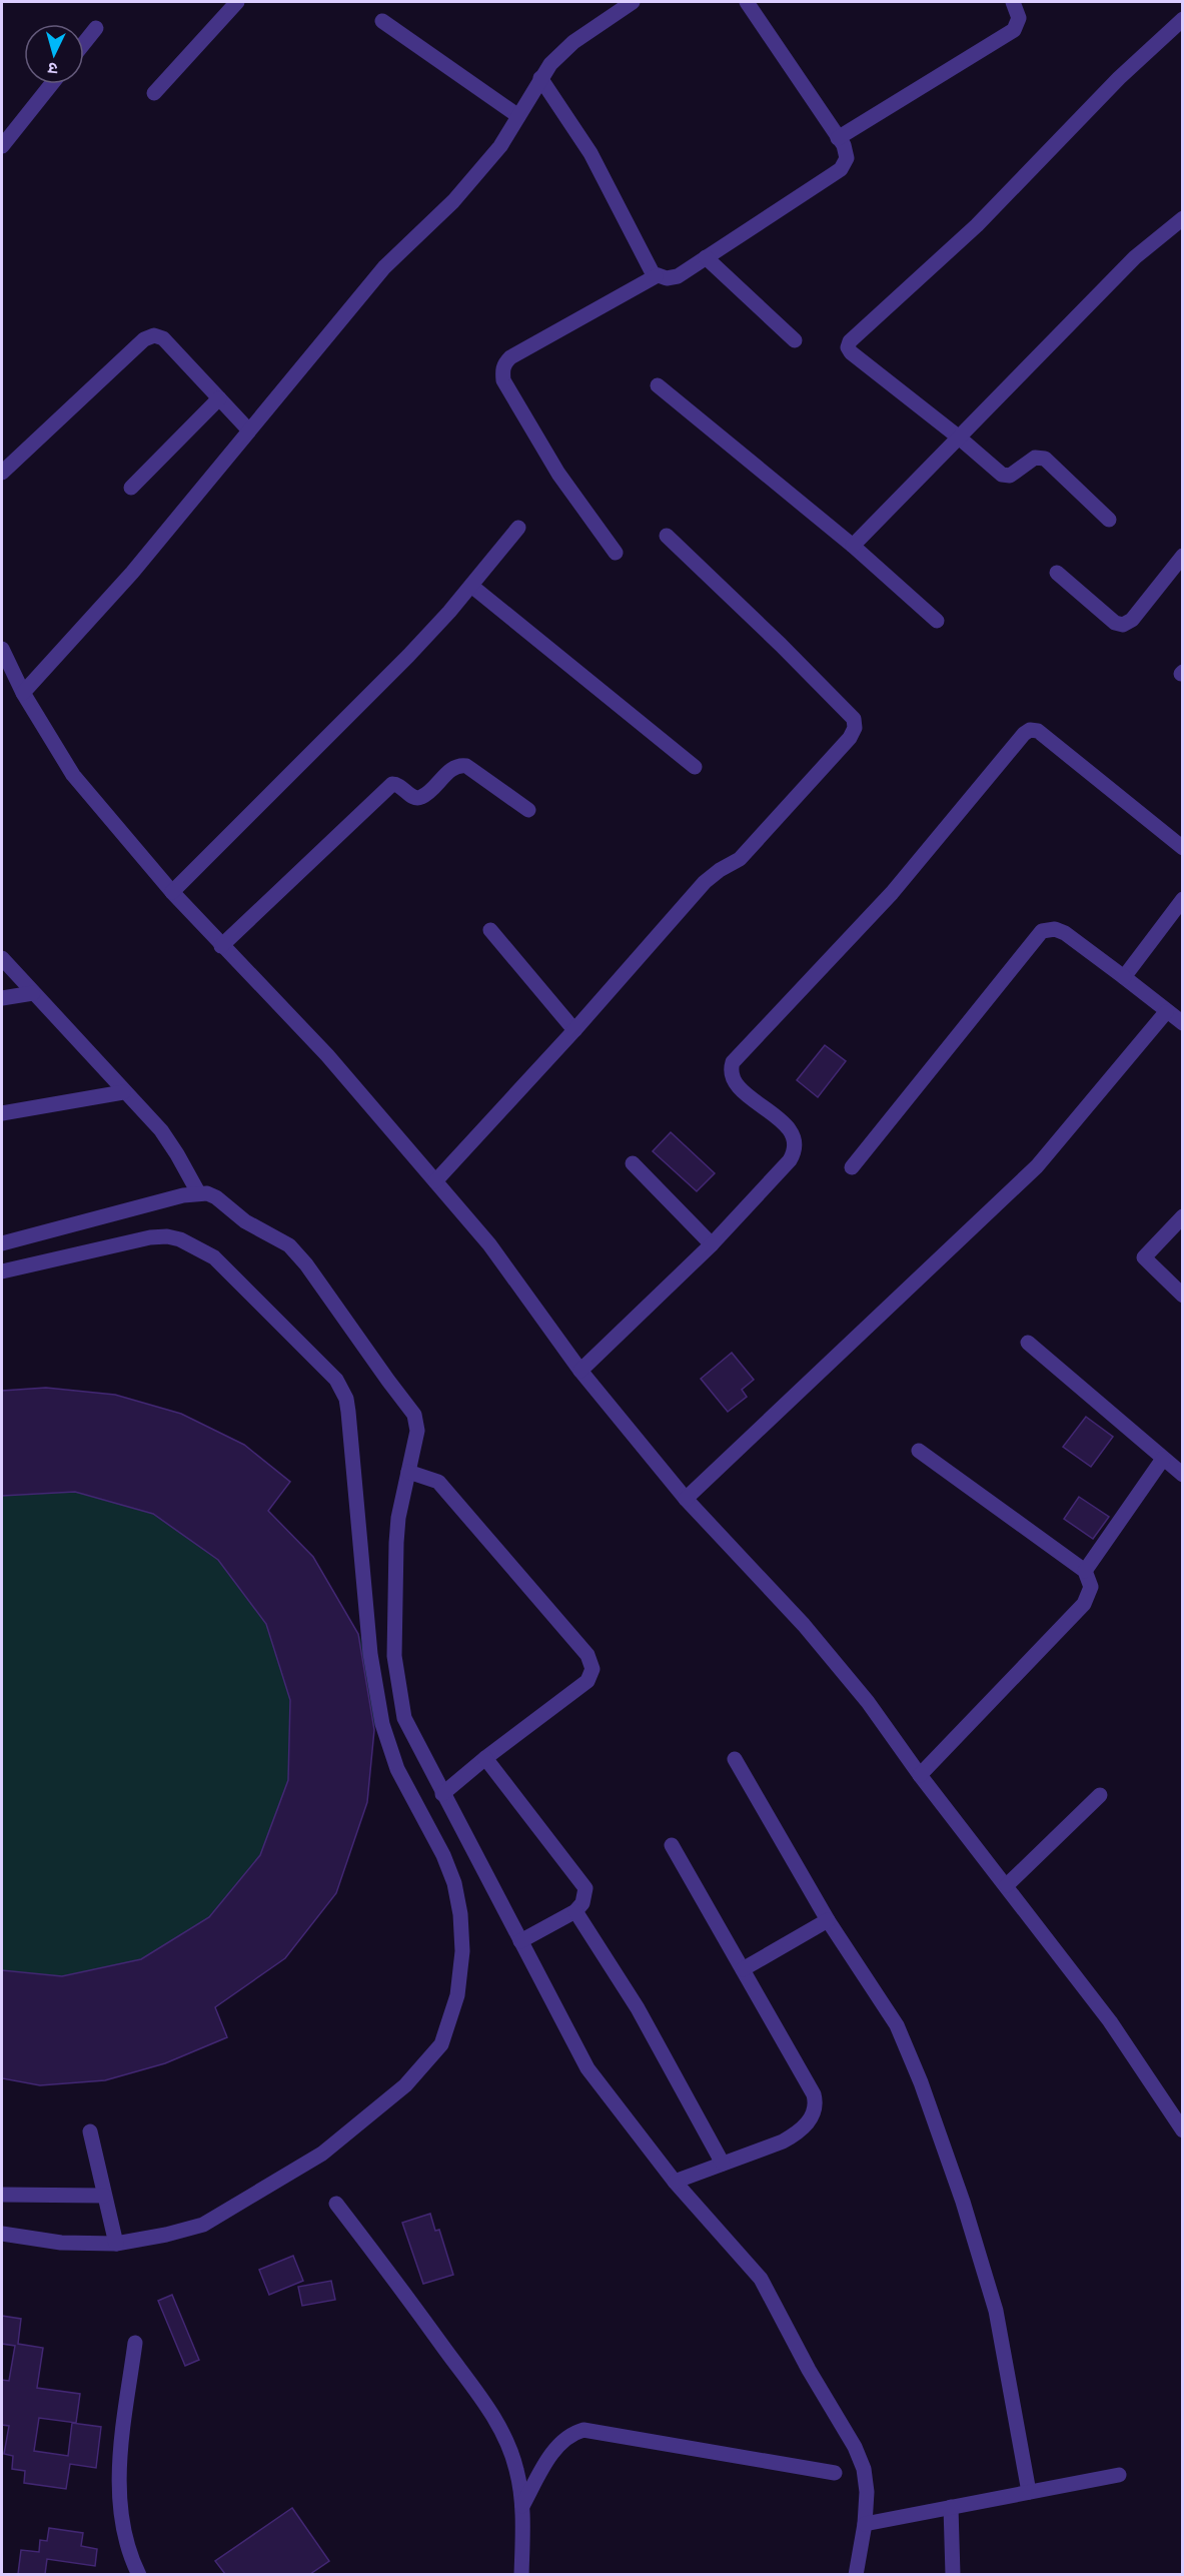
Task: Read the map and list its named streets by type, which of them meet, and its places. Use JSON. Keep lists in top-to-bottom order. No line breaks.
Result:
{"north":"bottom"}
